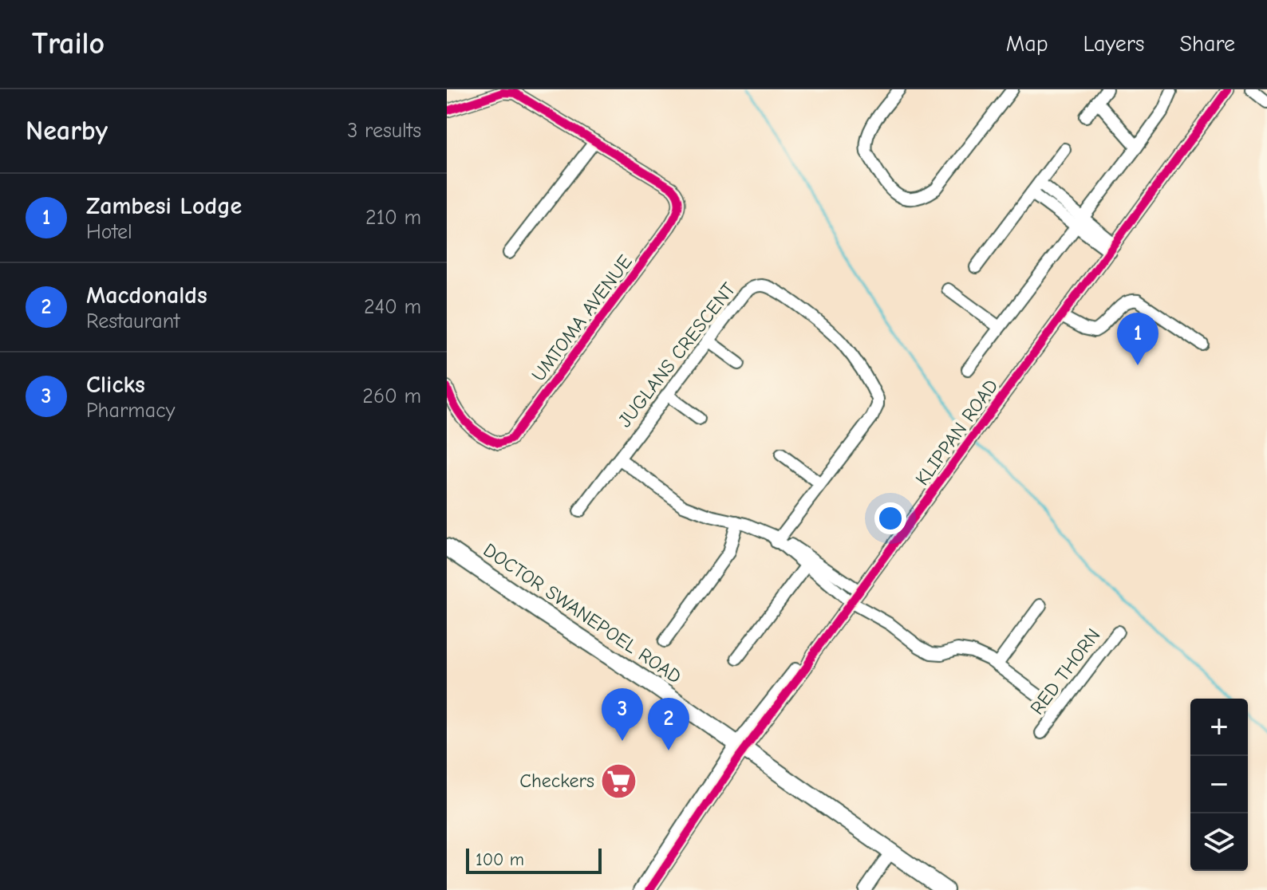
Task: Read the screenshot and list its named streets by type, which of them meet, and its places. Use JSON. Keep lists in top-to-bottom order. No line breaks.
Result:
{"streets":{"main road":["DOCTOR SWANEPOEL ROAD"],"street":["UMTOMA AVENUE","JUGLANS CRESCENT","KLIPPAN ROAD","RED THORN"]},"crossings":[["KLIPPAN ROAD","DOCTOR SWANEPOEL ROAD"]],"places":{"supermarket":["Checkers"]},"scale_bar":"100 m","page":{"header":"Trailo","nav":["Map","Layers","Share"],"heading":["Nearby","3 results"],"list":[{"mark":"1","name":"Zambesi Lodge","note":"Hotel","value":"210 m"},{"mark":"2","name":"Macdonalds","note":"Restaurant","value":"240 m"},{"mark":"3","name":"Clicks","note":"Pharmacy","value":"260 m"}],"pins":["1","3","2"],"map_buttons":["+","−"],"scale":"100 m"}}
